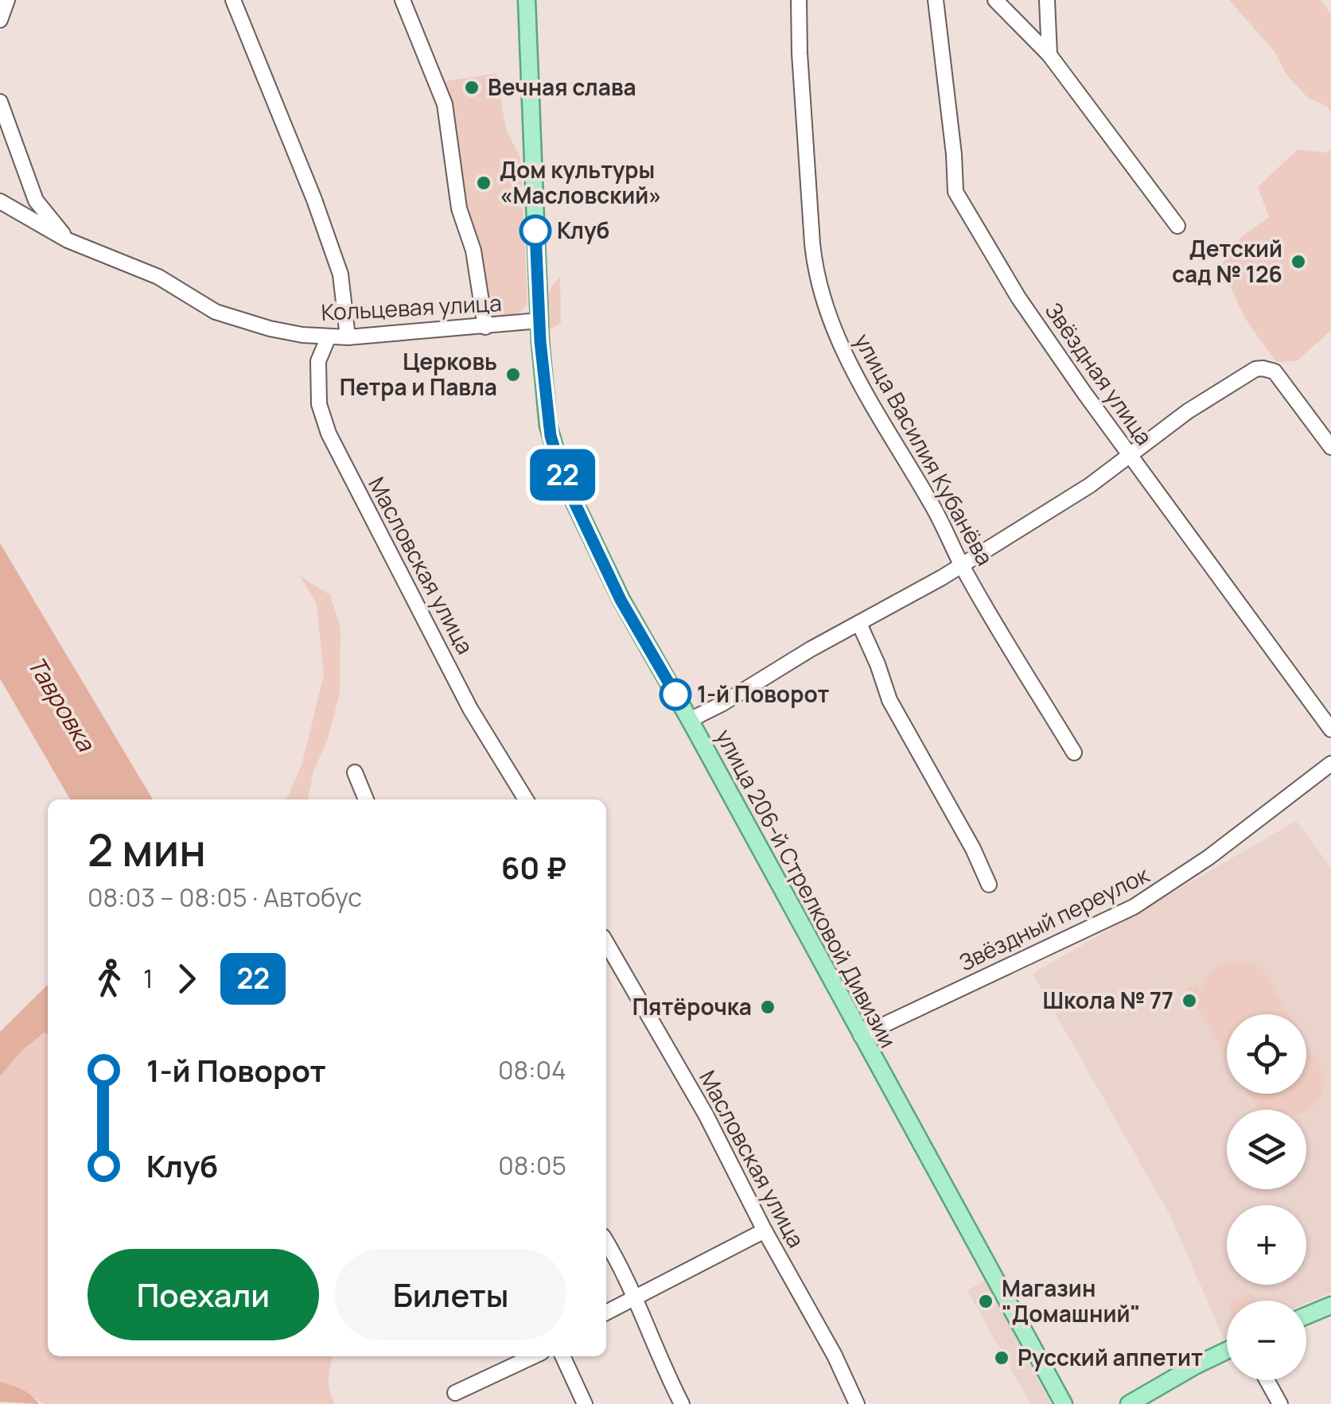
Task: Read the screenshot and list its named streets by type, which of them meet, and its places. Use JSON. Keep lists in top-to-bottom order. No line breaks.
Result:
{"streets":{"main road":["улица 206-й Стрелковой Дивизии"],"street":["Кольцевая улица","Звёздная улица","улица Василия Кубанёва","Масловская улица","Звёздный переулок"]},"crossings":[["Кольцевая улица","Масловская улица"],["Кольцевая улица","улица 206-й Стрелковой Дивизии"],["улица 206-й Стрелковой Дивизии","Звёздный переулок"]],"water":["Тавровка"],"places":["Вечная слава","Дом культуры «Масловский»","Клуб","Детский сад № 126","Церковь Петра и Павла","1-й Поворот","Школа № 77","Пятёрочка","Магазин \"Домашний\"","Русский аппетит"],"lines":["bus line 22"],"page":{"on_map":"22","heading":["2 мин","08:03 – 08:05 · Автобус","60 ₽"],"legs":["1","22"],"map_buttons":["+","−"],"list":[{"name":"1-й Поворот","value":"08:04"},{"name":"Клуб","value":"08:05"}],"buttons":["Поехали","Билеты"]}}
